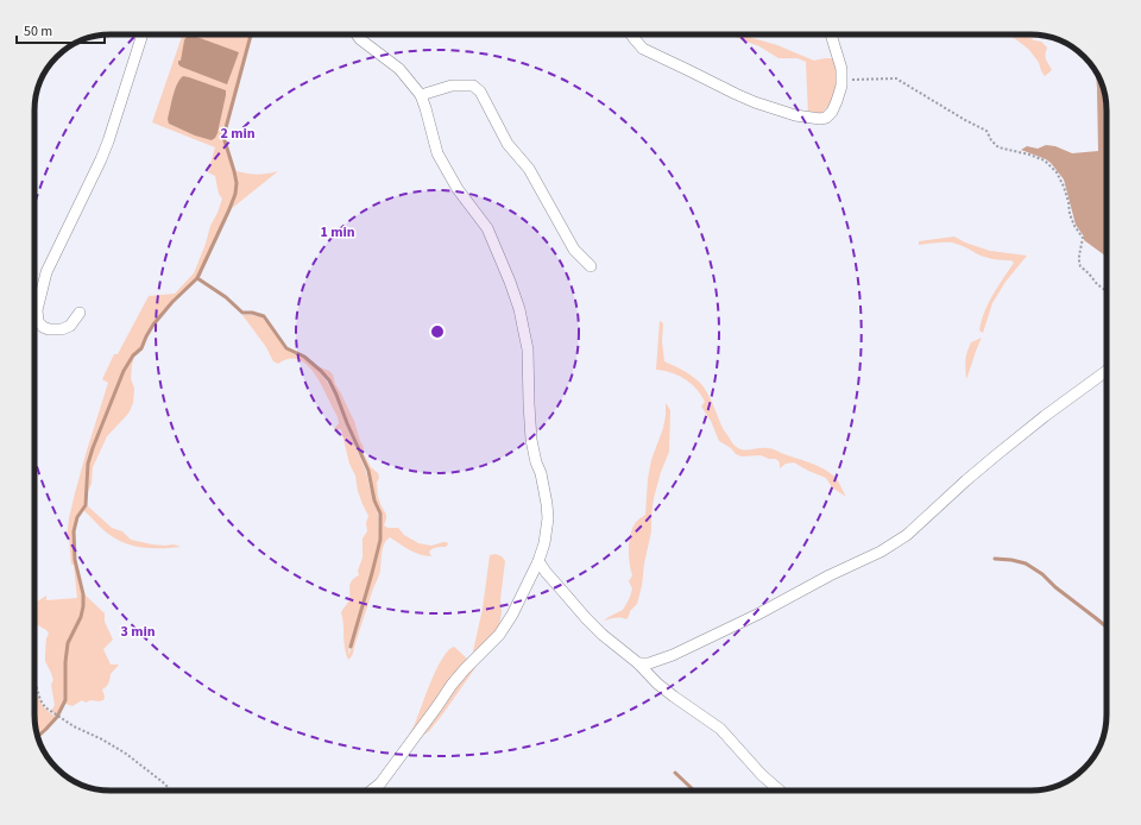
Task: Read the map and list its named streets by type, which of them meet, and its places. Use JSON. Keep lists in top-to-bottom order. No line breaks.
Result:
{"scale_bar":"50 m","rings":["2 min","1 min","3 min"]}
